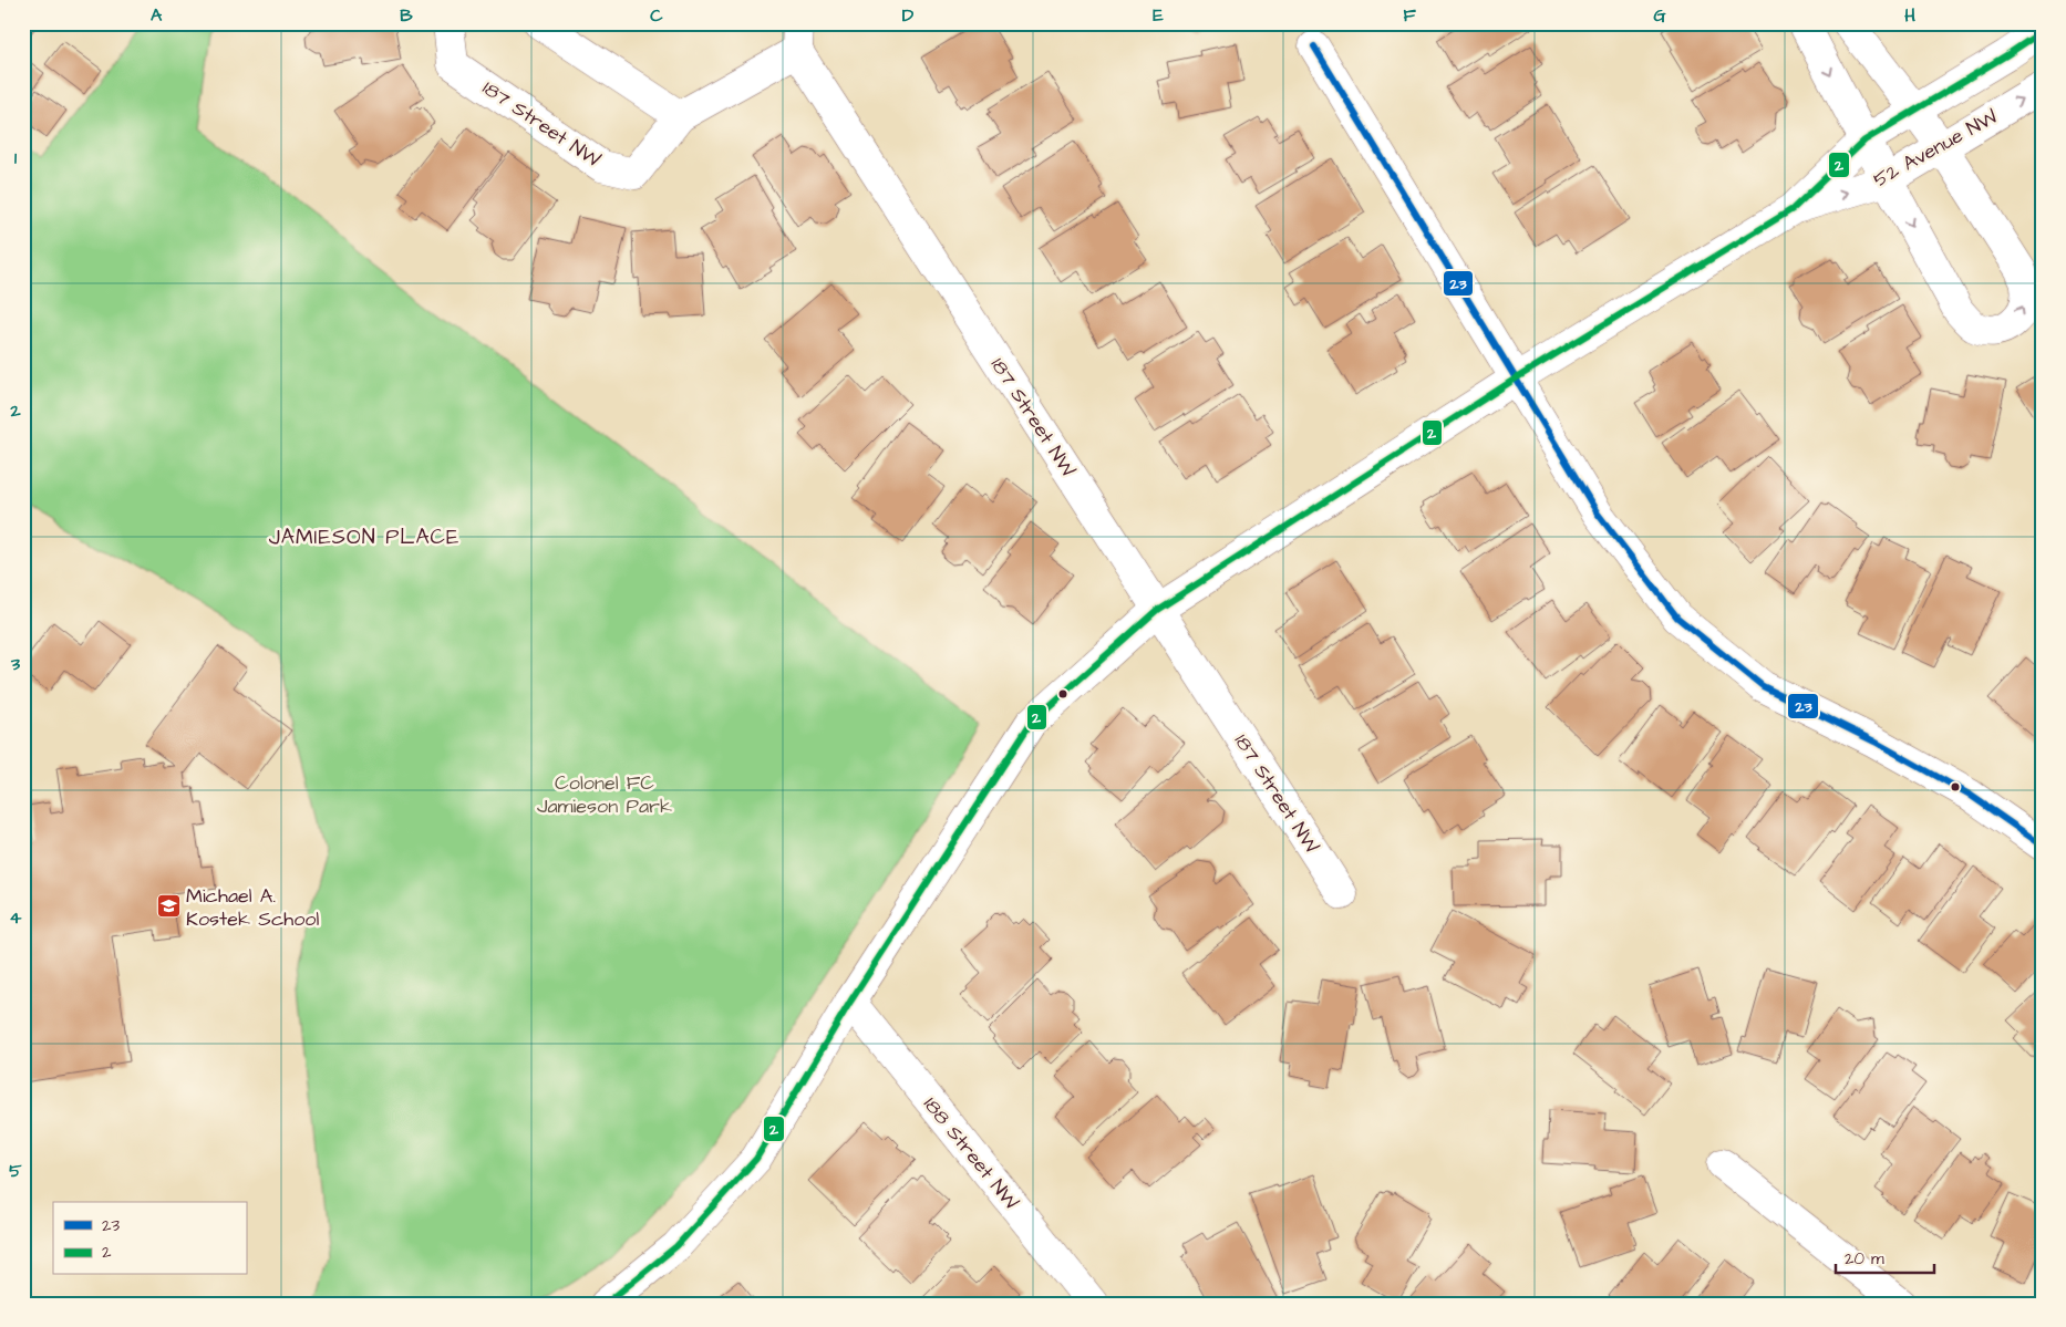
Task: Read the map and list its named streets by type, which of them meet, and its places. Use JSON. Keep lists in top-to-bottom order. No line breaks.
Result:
{"streets":{"street":["187 Street NW","52 Avenue NW","188 Street NW"]},"crossings":[["187 Street NW","52 Avenue NW"],["52 Avenue NW","188 Street NW"]],"districts":["JAMIESON PLACE"],"parks":["Colonel FC Jamieson Park"],"places":{"school or university":["Michael A. Kostek School"]},"lines":["transit line 2","transit line 23"],"legend":["23","2"],"scale_bar":"20 m","grid":{"columns":["A","B","C","D","E","F","G","H"],"rows":["1","2","3","4","5"]}}
